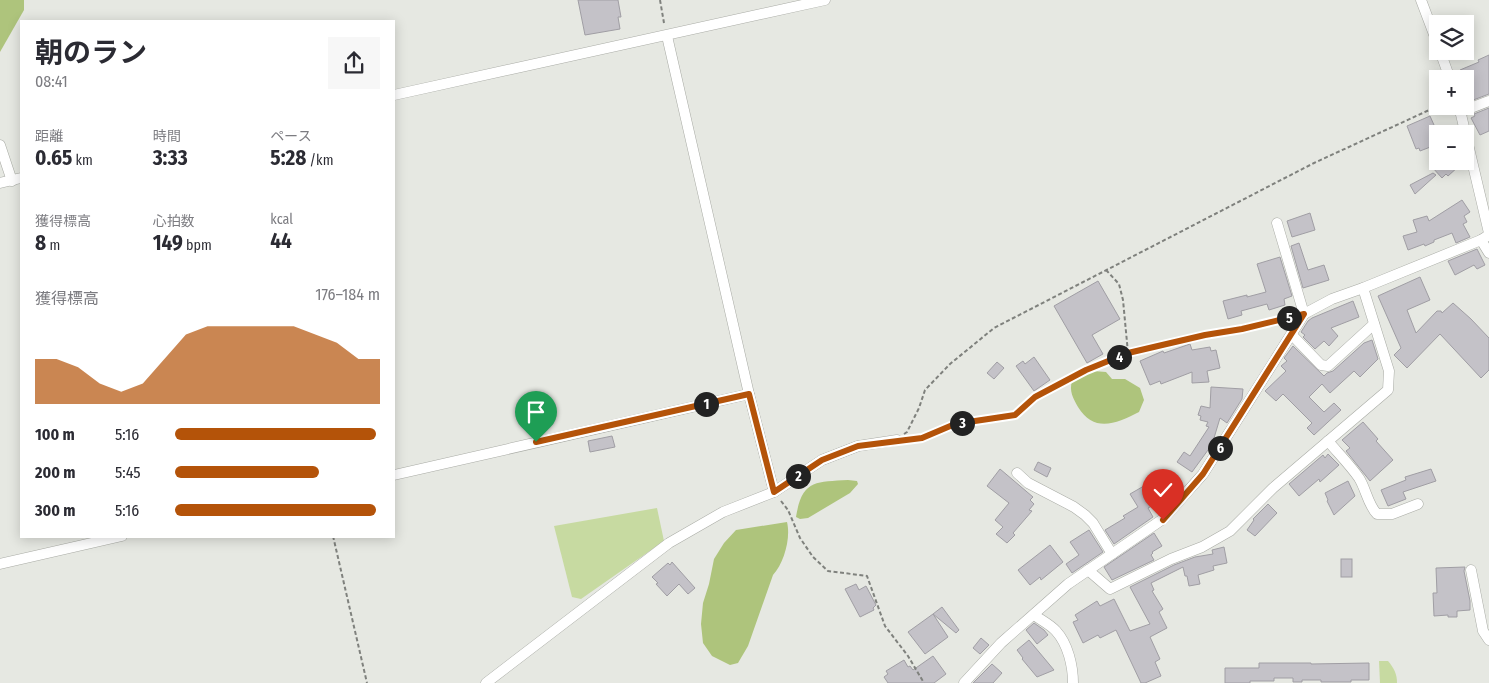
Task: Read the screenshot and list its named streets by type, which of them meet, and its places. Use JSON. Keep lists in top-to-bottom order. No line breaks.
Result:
{"page":{"map_buttons":["+","−"],"heading":["朝のラン","08:41"],"stats":[["距離","0.65 km"],["時間","3:33"],["ペース","5:28 /km"],["獲得標高","8 m"],["心拍数","149 bpm"],["kcal","44"]],"chart":["獲得標高","176–184 m"],"pins":["5","4","1","3","6","2"],"list":[{"name":"100 m","note":"5:16"},{"name":"200 m","note":"5:45"},{"name":"300 m","note":"5:16"}]}}
